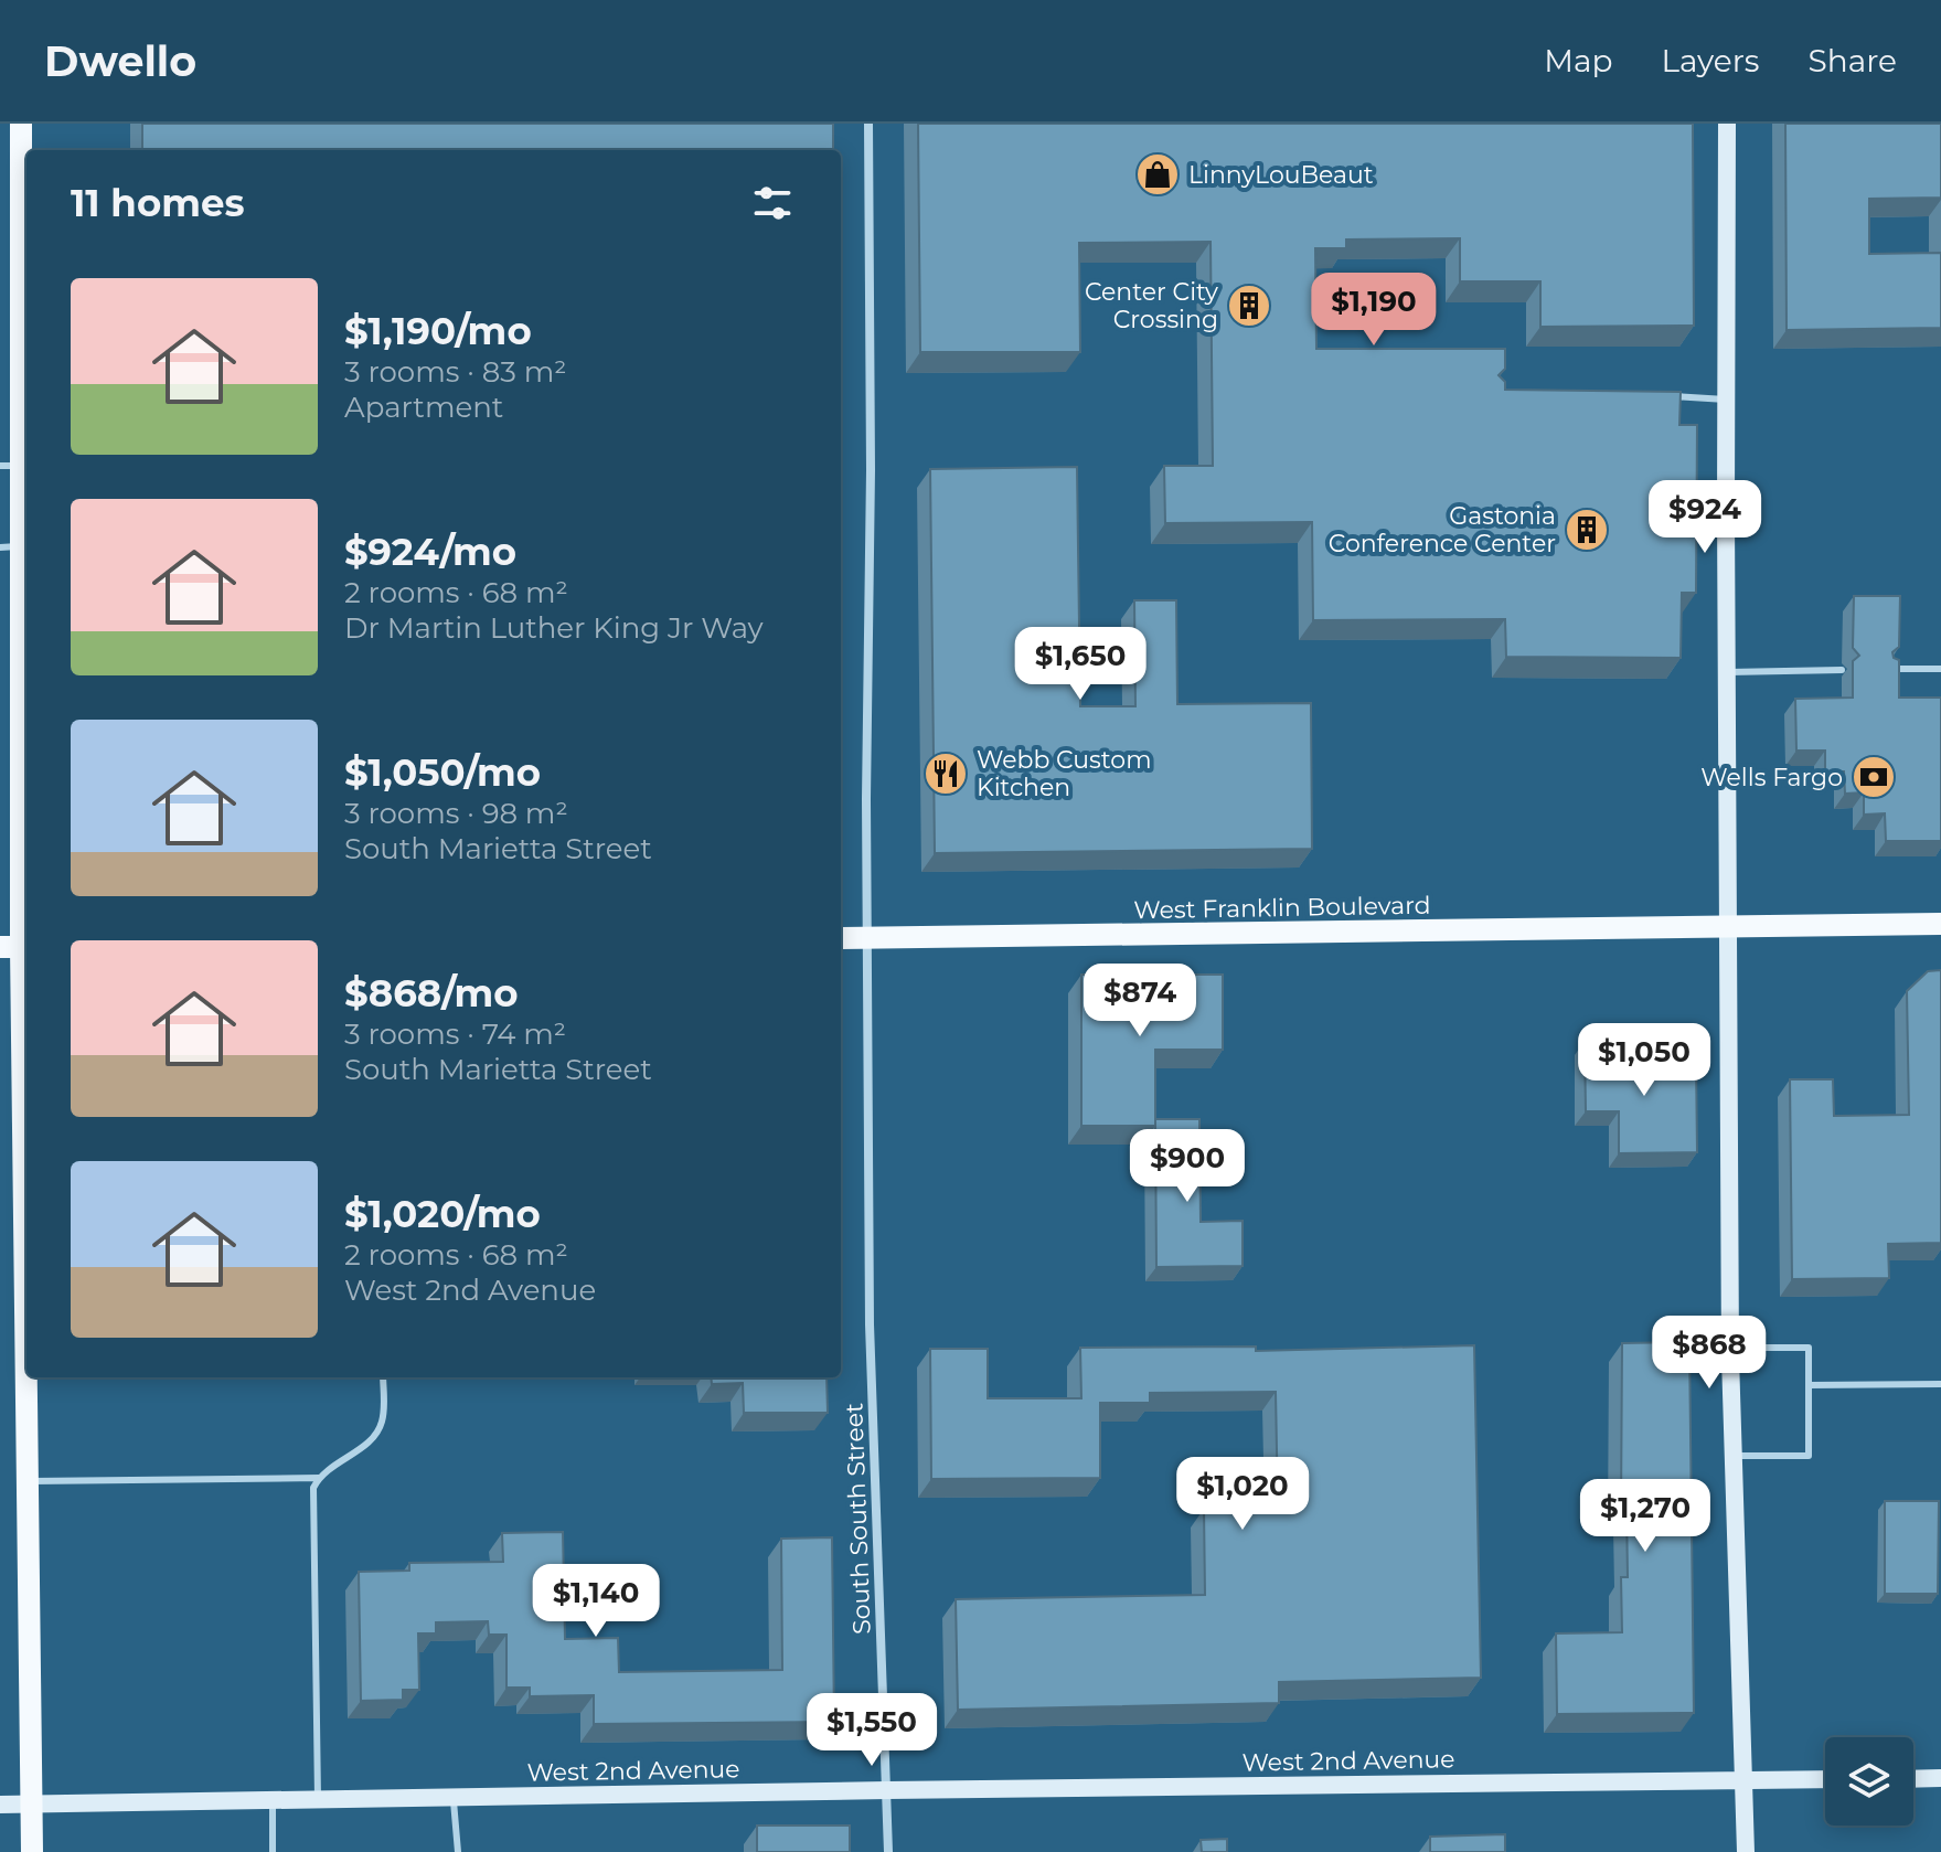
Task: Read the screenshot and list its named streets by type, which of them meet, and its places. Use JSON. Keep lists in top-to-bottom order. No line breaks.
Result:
{"streets":{"main road":["West Franklin Boulevard"],"street":["South South Street","West 2nd Avenue"]},"crossings":[["West Franklin Boulevard","South South Street"],["South South Street","West 2nd Avenue"]],"places":{"shop":["LinnyLouBeaut"],"building":["Center City Crossing","Gastonia Conference Center"],"restaurant":["Webb Custom Kitchen"],"bank":["Wells Fargo"]},"page":{"header":"Dwello","nav":["Map","Layers","Share"],"heading":"11 homes","list":[{"name":"$1,190/mo","note":"3 rooms · 83 m² · Apartment"},{"name":"$924/mo","note":"2 rooms · 68 m² · Dr Martin Luther King Jr Way"},{"name":"$1,050/mo","note":"3 rooms · 98 m² · South Marietta Street"},{"name":"$868/mo","note":"3 rooms · 74 m² · South Marietta Street"},{"name":"$1,020/mo","note":"2 rooms · 68 m² · West 2nd Avenue"}],"price":["$1,190","$924","$1,650","$874","$1,050","$900","$868","$1,020","$1,270","$1,140","$1,550"]}}
